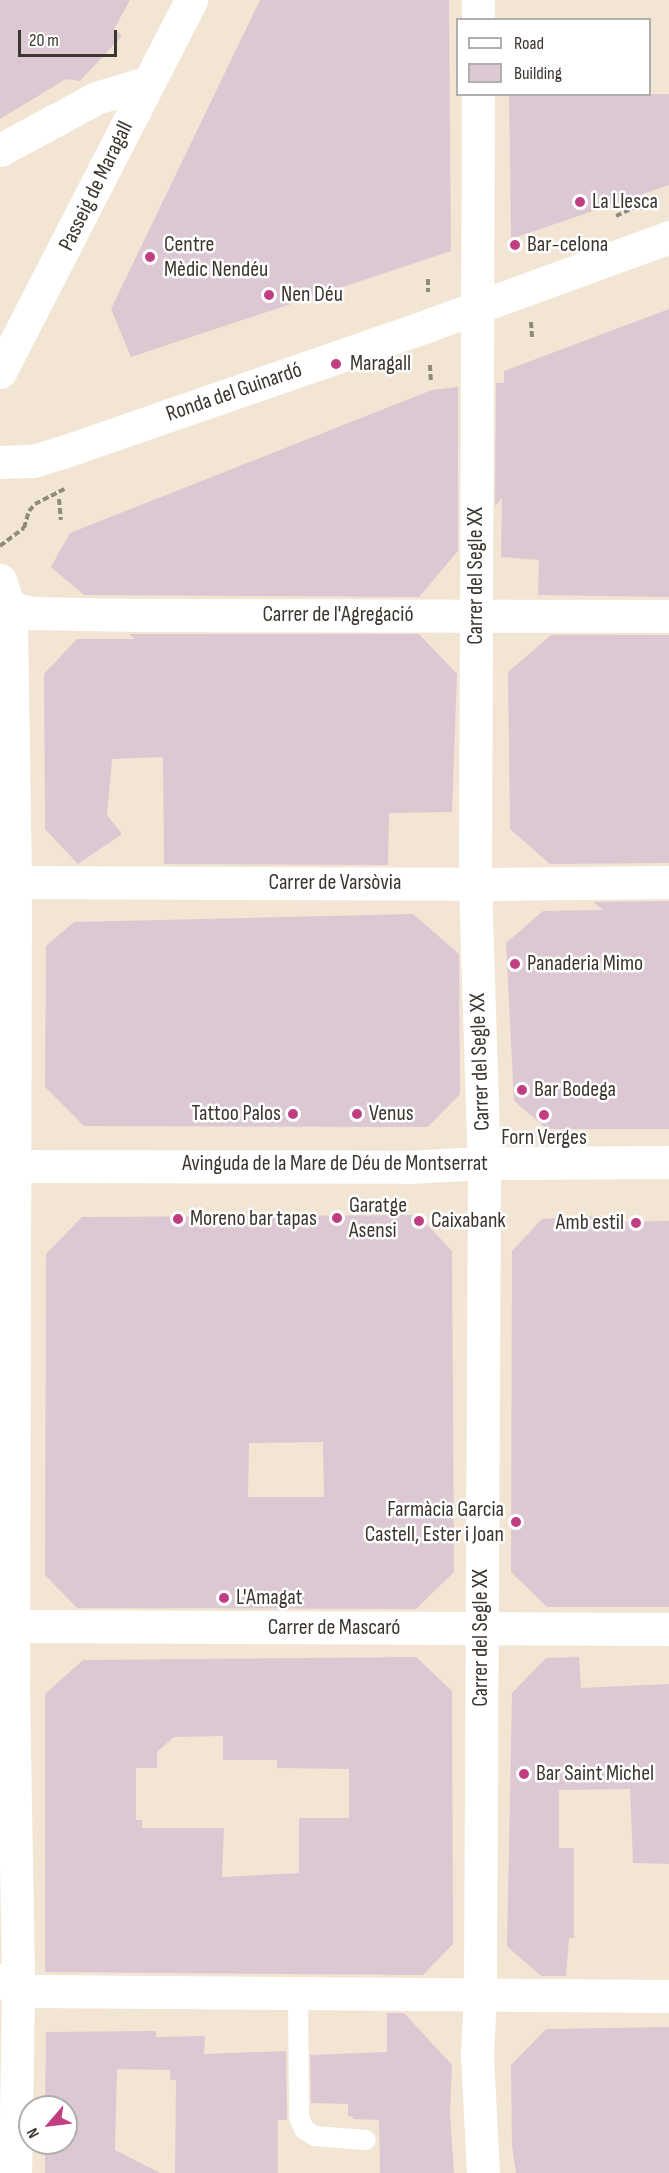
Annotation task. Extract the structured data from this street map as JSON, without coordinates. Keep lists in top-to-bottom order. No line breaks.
{"streets":{"street":["Passeig de Maragall","Ronda del Guinardó","Carrer del Segle XX","Carrer de l'Agregació","Carrer de Varsòvia","Avinguda de la Mare de Déu de Montserrat","Carrer de Mascaró"]},"crossings":[["Ronda del Guinardó","Carrer del Segle XX"],["Carrer del Segle XX","Carrer de l'Agregació"],["Carrer del Segle XX","Carrer de Varsòvia"],["Carrer del Segle XX","Avinguda de la Mare de Déu de Montserrat"],["Carrer del Segle XX","Carrer de Mascaró"]],"places":["La Llesca","Bar-celona","Centre Mèdic Nendéu","Nen Déu","Maragall","Panaderia Mimo","Bar Bodega","Tattoo Palos","Venus","Forn Verges","Garatge Asensi","Moreno bar tapas","Caixabank","Amb estil","Farmàcia Garcia Castell, Ester i Joan","L'Amagat","Bar Saint Michel"],"legend":["Road","Building"],"scale_bar":"20 m","north":"bottom left"}
